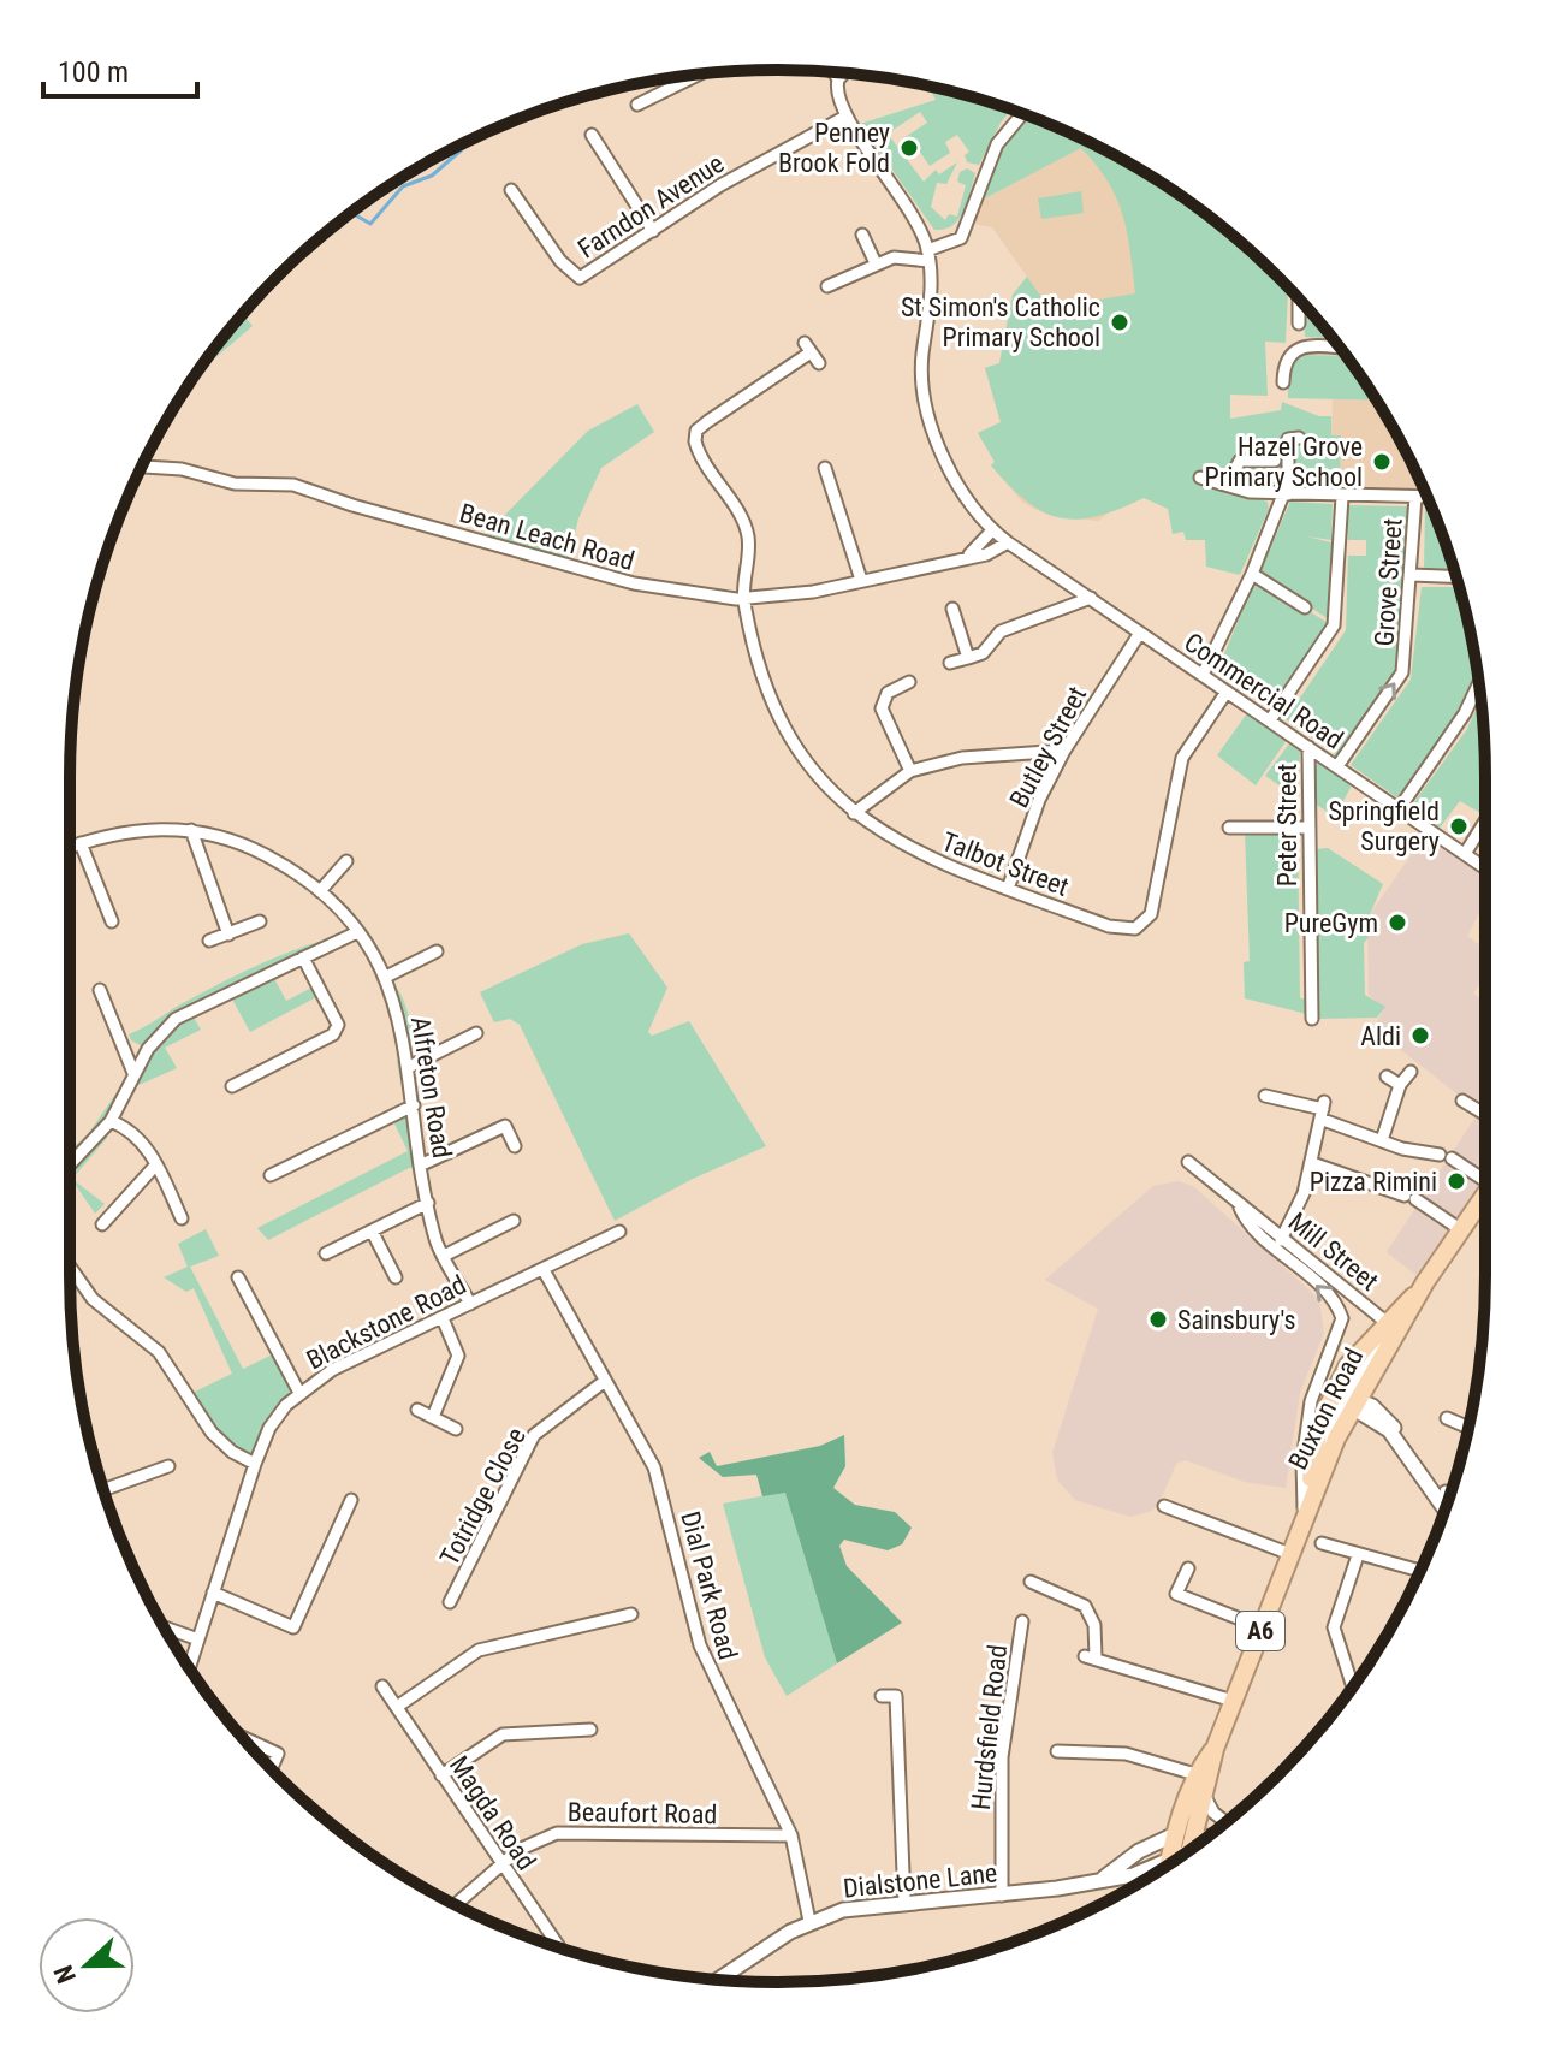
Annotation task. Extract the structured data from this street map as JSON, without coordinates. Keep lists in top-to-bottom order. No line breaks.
{"streets":{"highway":["Buxton Road","A6"],"street":["Farndon Avenue","Bean Leach Road","Grove Street","Commercial Road","Butley Street","Peter Street","Talbot Street","Alfreton Road","Mill Street","Blackstone Road","Totridge Close","Dial Park Road","Hurdsfield Road","Magda Road","Beaufort Road","Dialstone Lane"]},"crossings":[["Bean Leach Road","Commercial Road"],["Bean Leach Road","Talbot Street"],["Grove Street","Commercial Road"],["Commercial Road","Butley Street"],["Commercial Road","Peter Street"],["Commercial Road","Talbot Street"],["Butley Street","Talbot Street"],["Alfreton Road","Blackstone Road"],["Mill Street","Buxton Road"],["Mill Street","A6"],["Blackstone Road","Dial Park Road"],["Buxton Road","A6"],["Buxton Road","Dialstone Lane"],["Totridge Close","Dial Park Road"],["Dial Park Road","Beaufort Road"],["Dial Park Road","Dialstone Lane"],["Hurdsfield Road","Dialstone Lane"],["Magda Road","Beaufort Road"]],"places":["Penney Brook Fold","St Simon's Catholic Primary School","Hazel Grove Primary School","Springfield Surgery","PureGym","Aldi","Pizza Rimini","Sainsbury's"],"scale_bar":"100 m","north":"left"}
